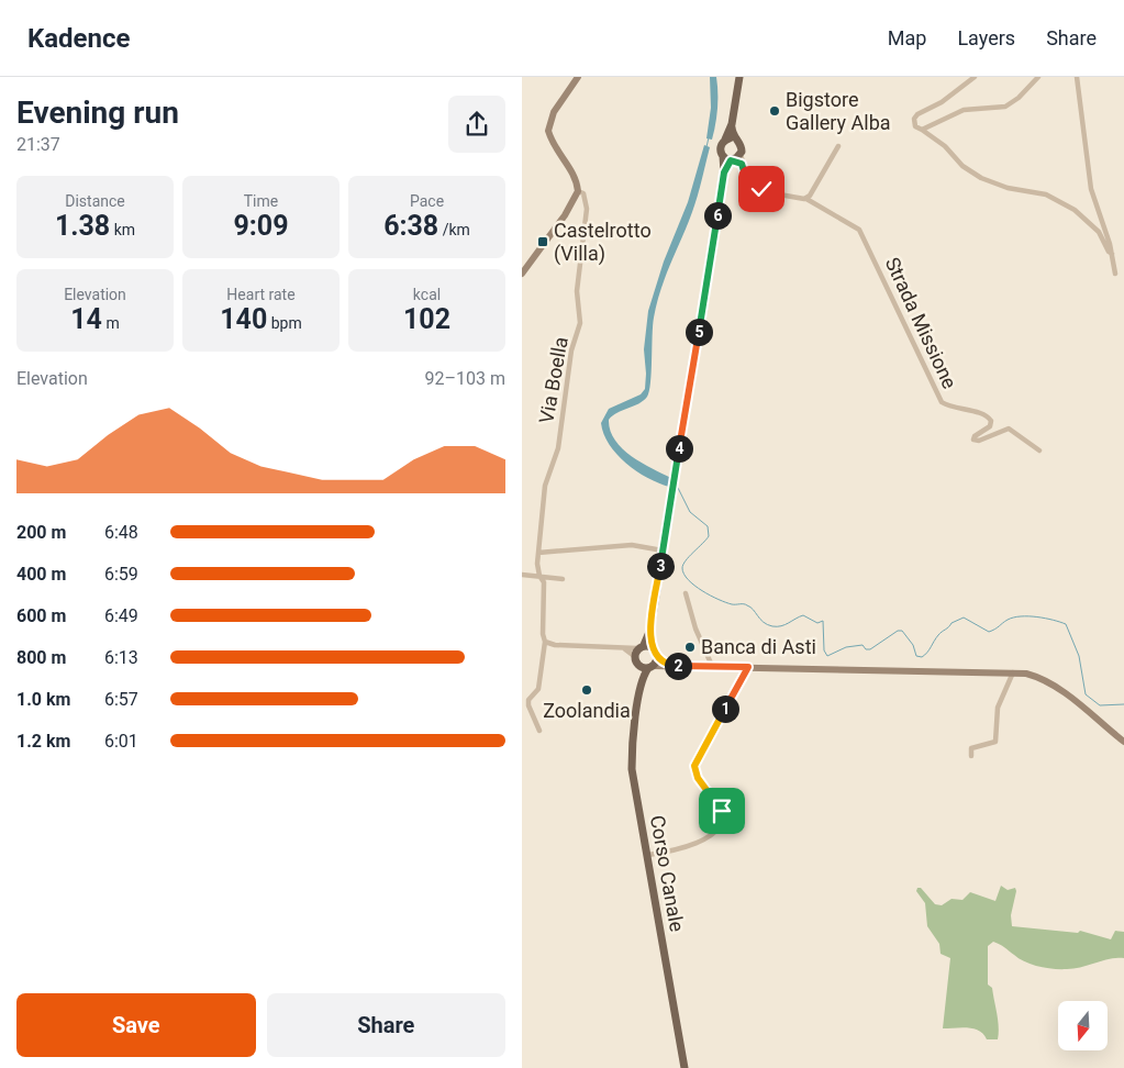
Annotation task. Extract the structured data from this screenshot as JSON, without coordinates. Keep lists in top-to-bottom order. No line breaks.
{"streets":{"main road":["Corso Canale"],"street":["Strada Missione","Via Boella"]},"places":{"other":["Bigstore Gallery Alba","Banca di Asti","Zoolandia"],"transit":["Castelrotto (Villa)"]},"north":"bottom","page":{"header":"Kadence","nav":["Map","Layers","Share"],"heading":["Evening run","21:37"],"stats":[["Distance","1.38 km"],["Time","9:09"],["Pace","6:38 /km"],["Elevation","14 m"],["Heart rate","140 bpm"],["kcal","102"]],"pins":["6","5","4","3","2","1"],"chart":["Elevation","92–103 m"],"list":[{"name":"200 m","note":"6:48"},{"name":"400 m","note":"6:59"},{"name":"600 m","note":"6:49"},{"name":"800 m","note":"6:13"},{"name":"1.0 km","note":"6:57"},{"name":"1.2 km","note":"6:01"}],"buttons":["Save","Share"]}}
